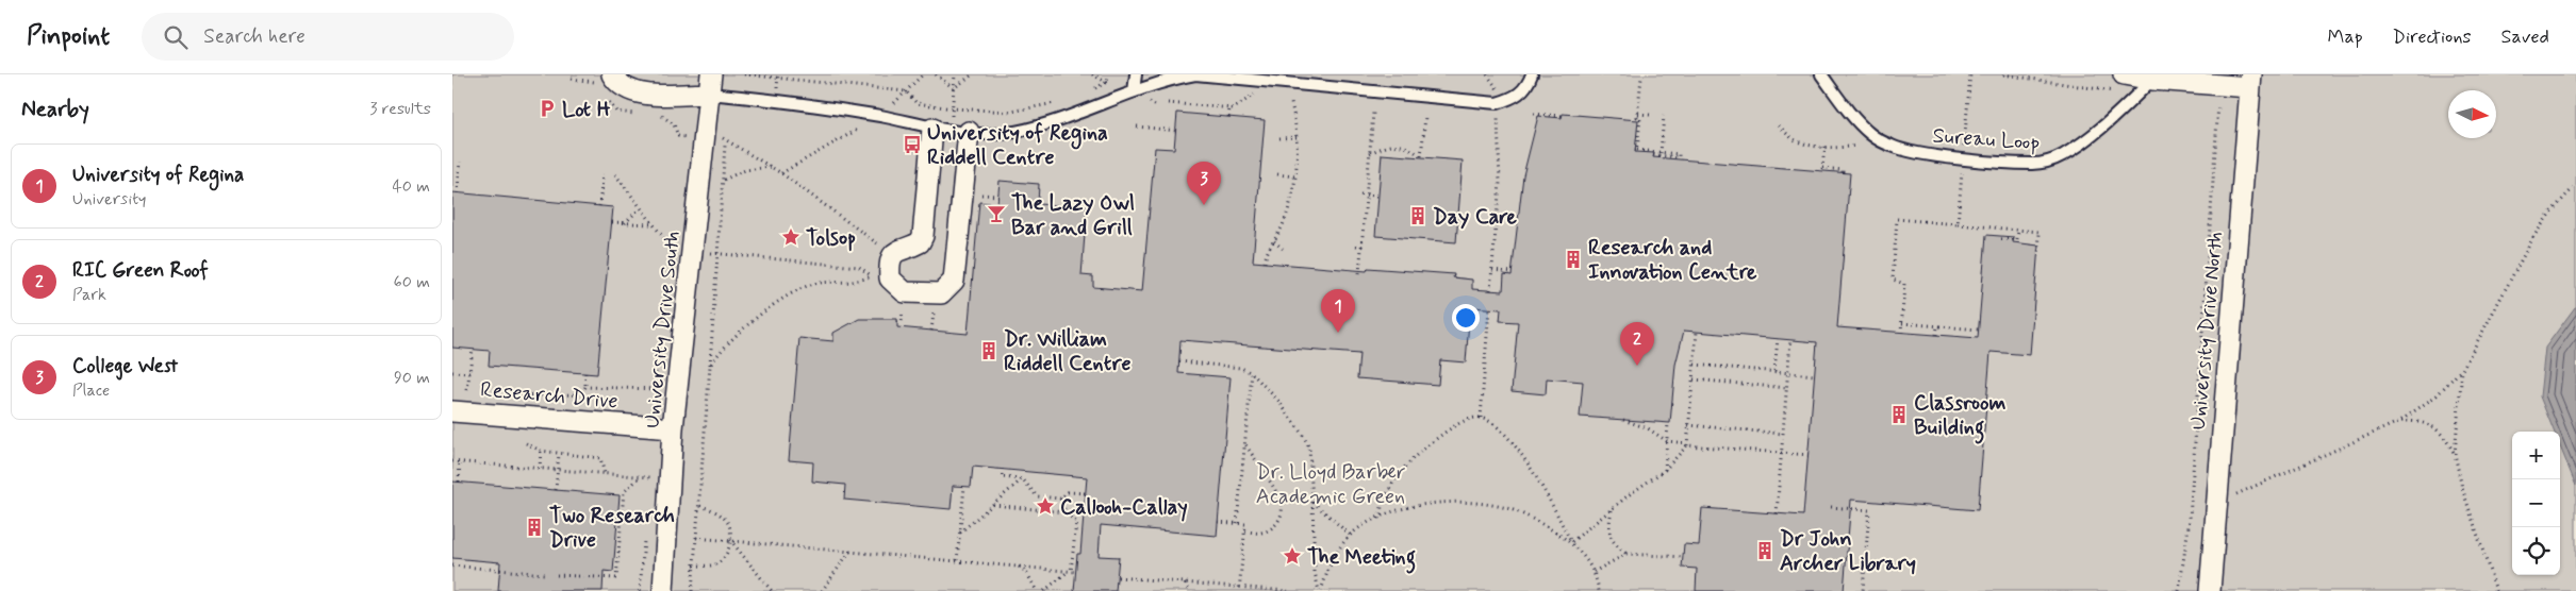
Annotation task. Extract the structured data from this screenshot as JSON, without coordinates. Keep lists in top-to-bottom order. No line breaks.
{"streets":{"street":["University Drive South","University Drive North","Research Drive"],"lane":["Sureau Loop"]},"crossings":[["University Drive South","Research Drive"]],"parks":["Dr. Lloyd Barber Academic Green"],"places":{"parking":["Lot H"],"bus stop":["University of Regina Riddell Centre"],"bar":["The Lazy Owl Bar and Grill"],"building":["Day Care","Research and Innovation Centre","Dr. William Riddell Centre","Classroom Building","Two Research Drive","Dr John Archer Library"],"place":["Tolsop","Callooh-Callay","The Meeting"]},"north":"right","page":{"header":"Pinpoint","search":"Search here","nav":["Map","Directions","Saved"],"heading":["Nearby","3 results"],"list":[{"mark":"1","name":"University of Regina","note":"University","value":"40 m"},{"mark":"2","name":"RIC Green Roof","note":"Park","value":"60 m"},{"mark":"3","name":"College West","note":"Place","value":"90 m"}],"pins":["3","1","2"],"map_buttons":["+","−"]}}
